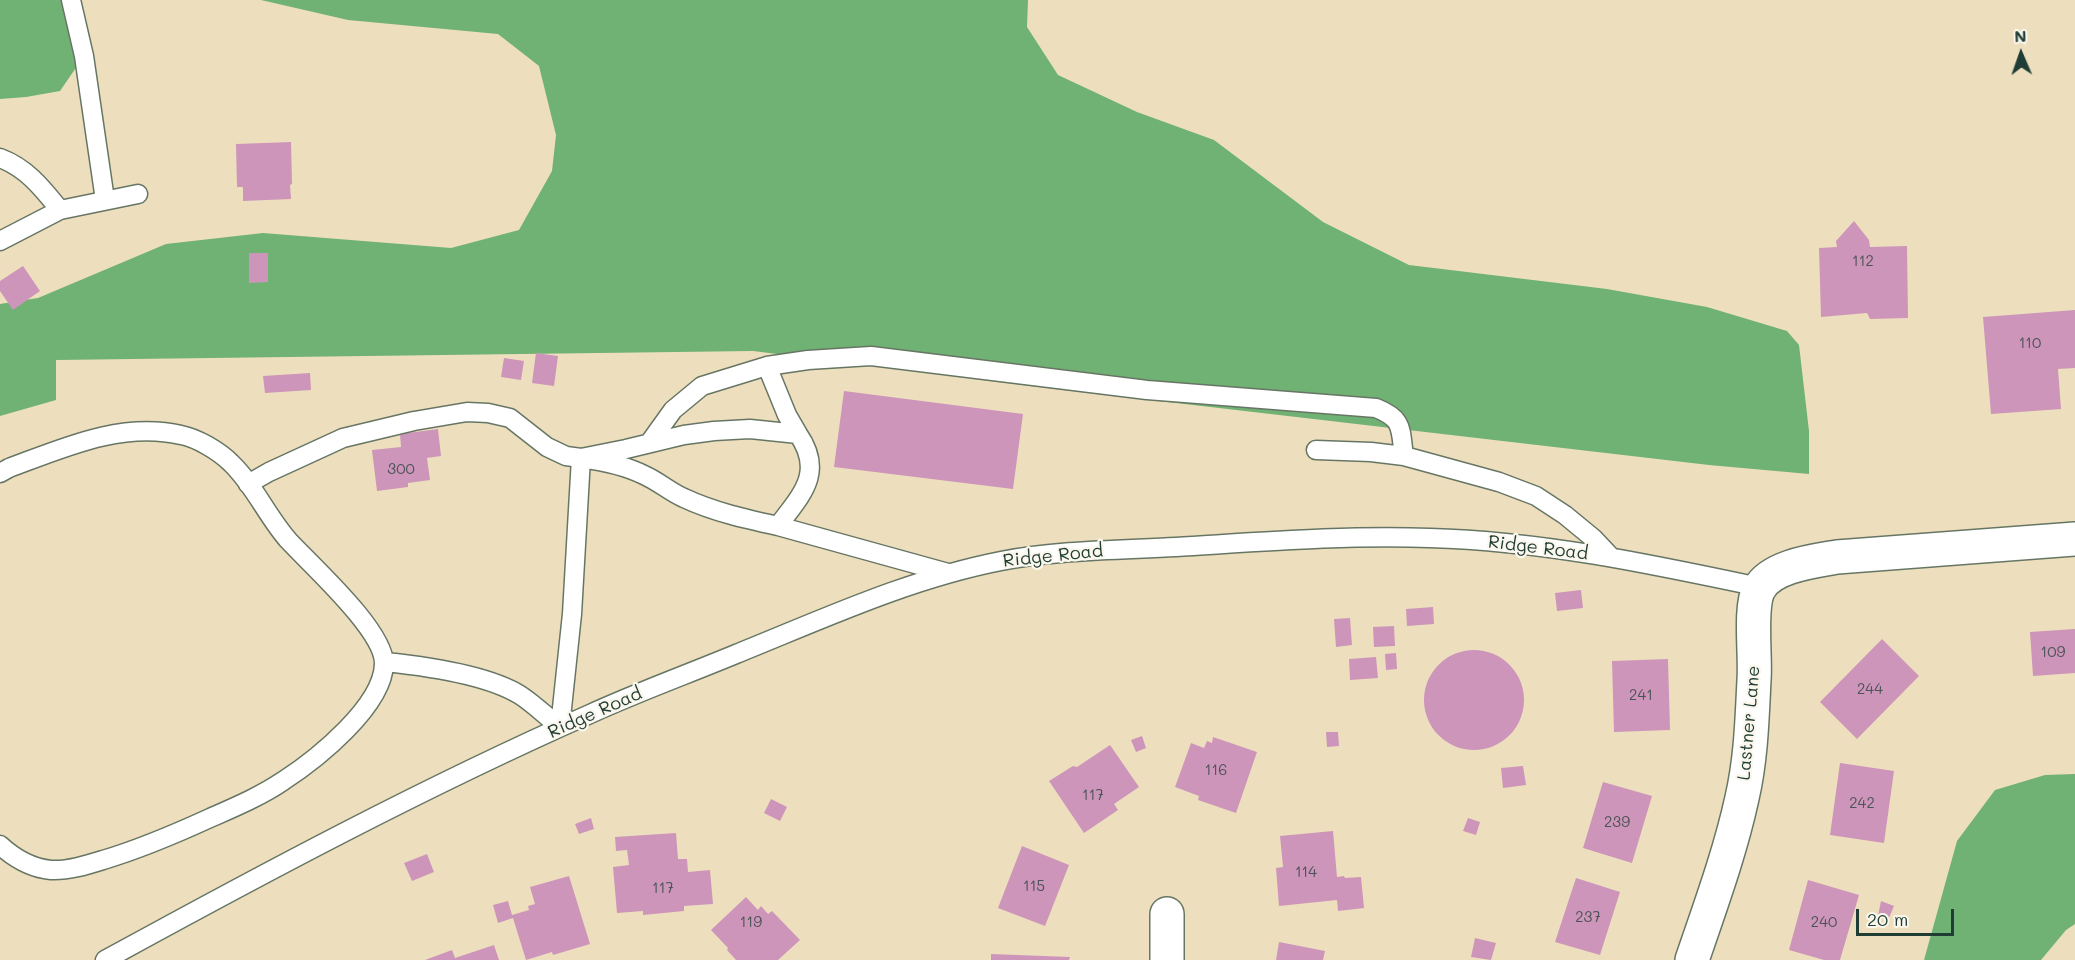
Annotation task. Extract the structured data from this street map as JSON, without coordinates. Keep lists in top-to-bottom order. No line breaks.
{"streets":{"street":["Lastner Lane"],"lane":["Ridge Road"]},"crossings":[["Ridge Road","Lastner Lane"]],"house_numbers":["112","110","300","109","244","241","116","117","242","239","114","115","117","237","119","240"],"scale_bar":"20 m","north":"top"}
